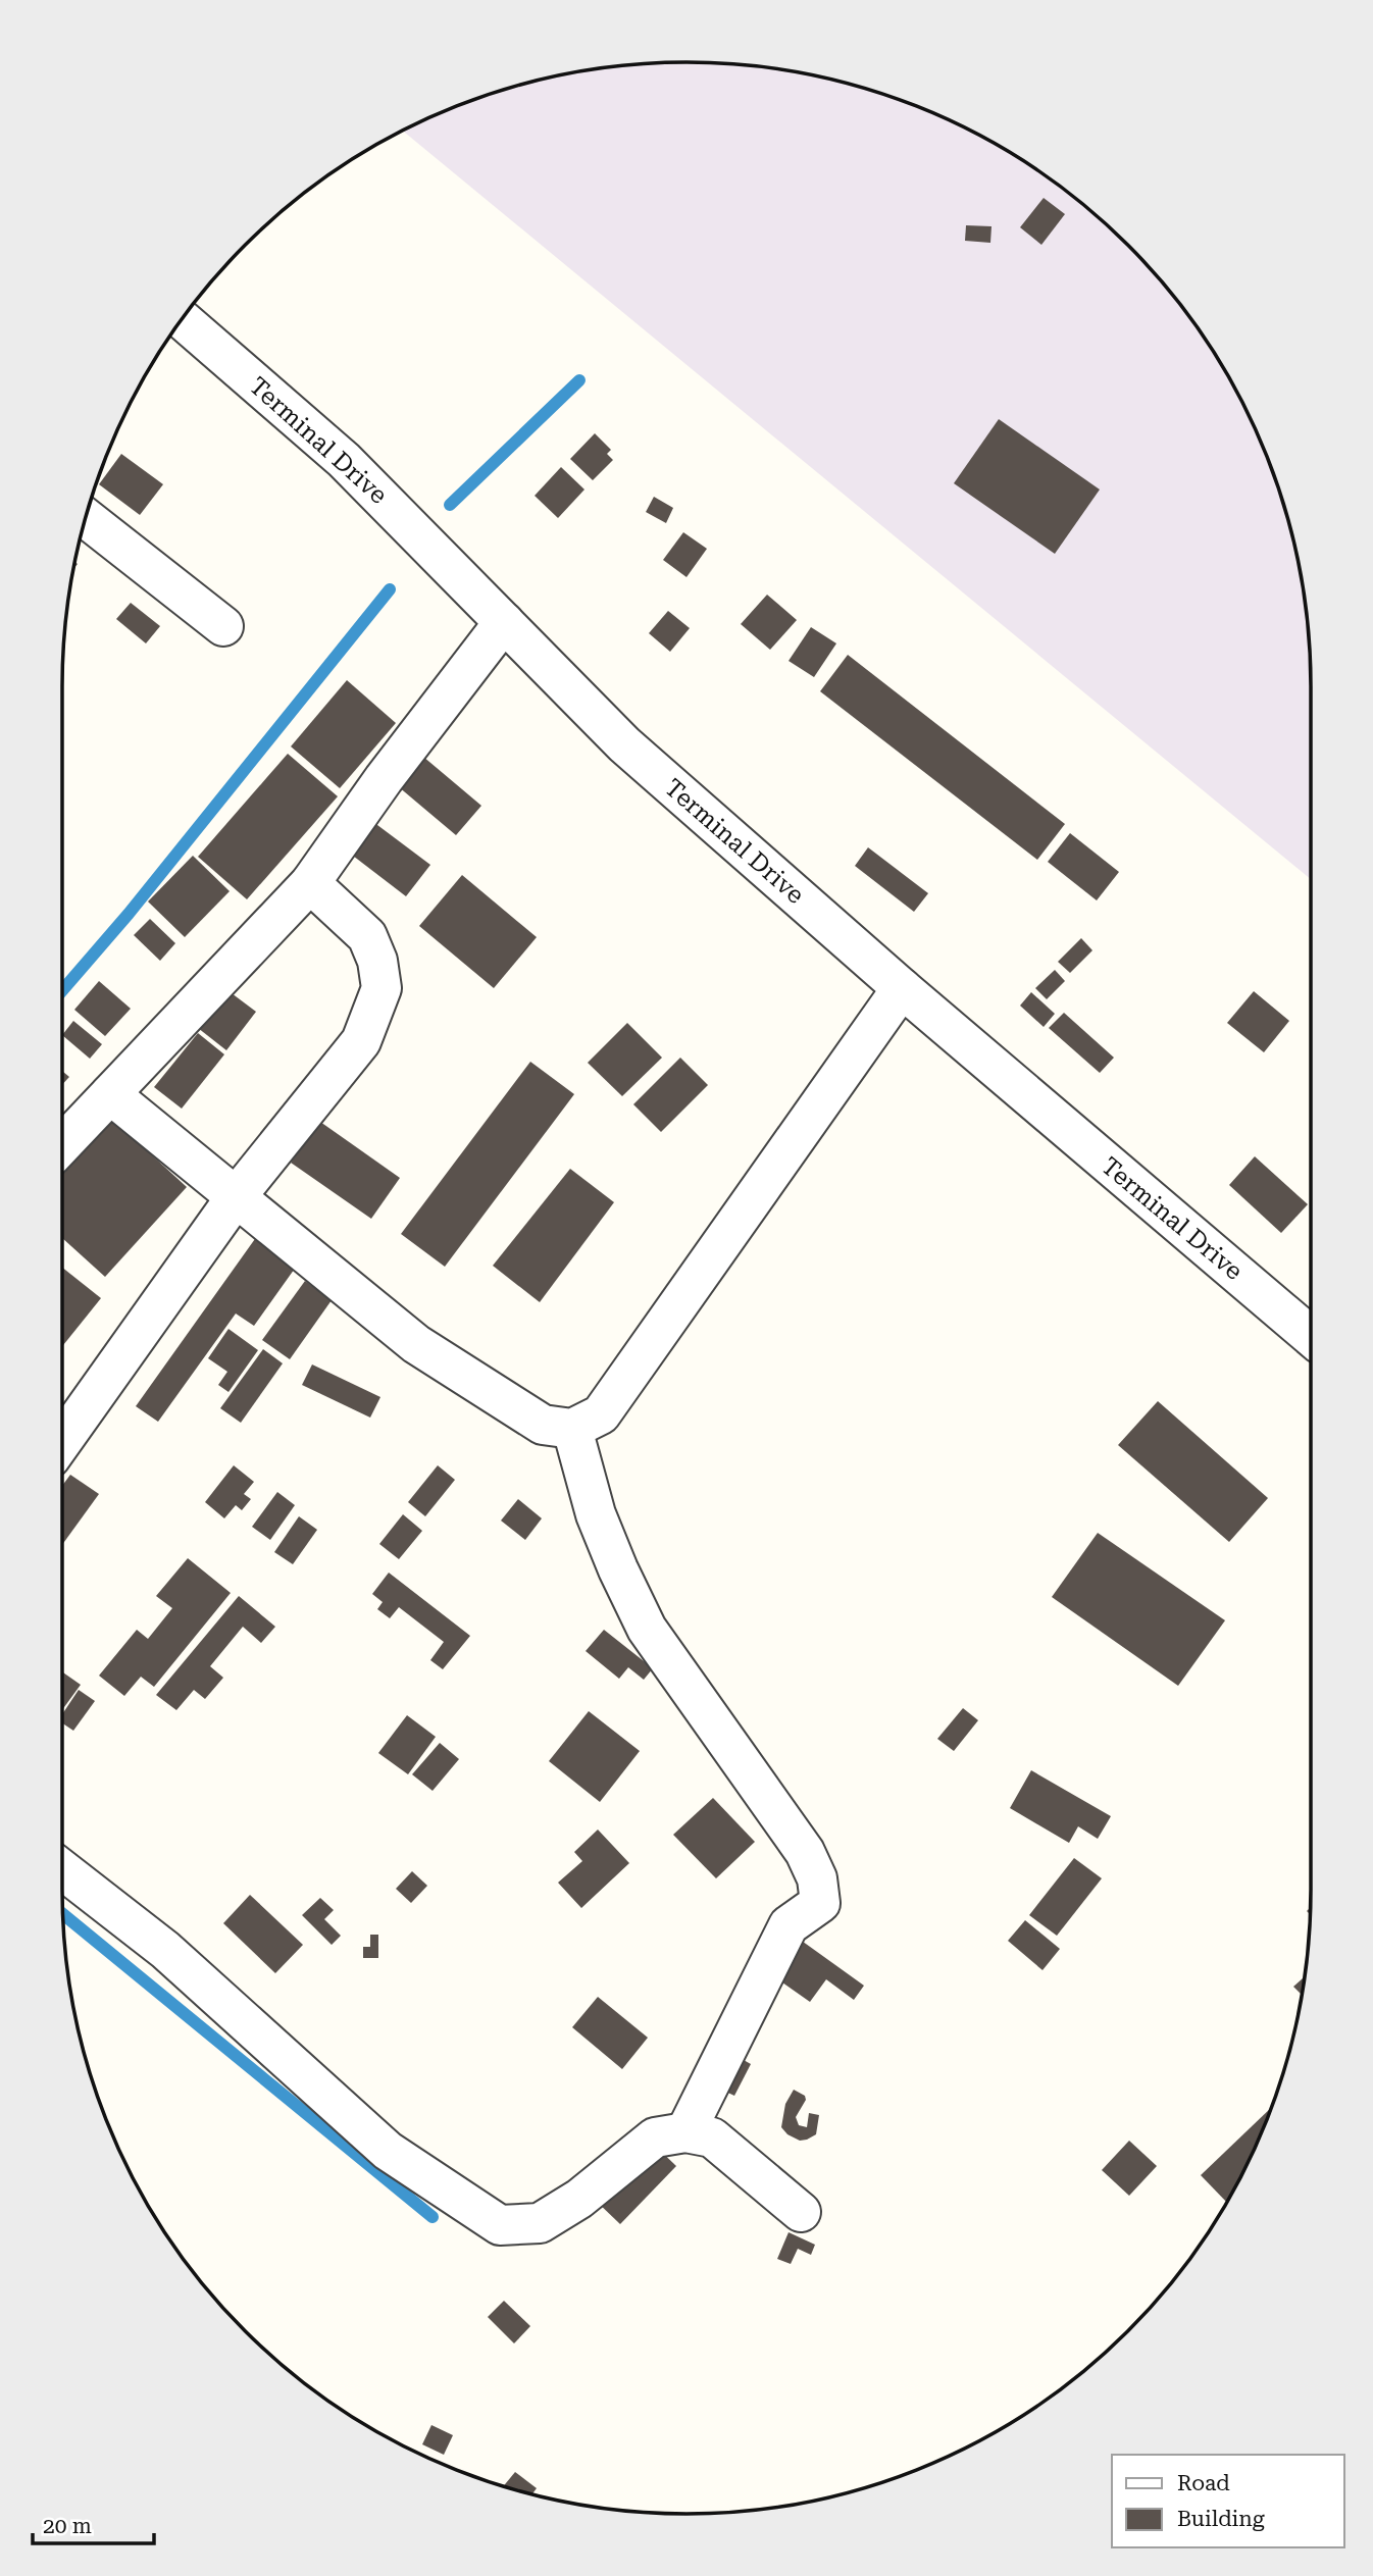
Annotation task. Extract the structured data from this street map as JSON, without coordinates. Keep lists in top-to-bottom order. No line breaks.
{"streets":{"street":["Terminal Drive"]},"legend":["Road","Building"],"scale_bar":"20 m"}
